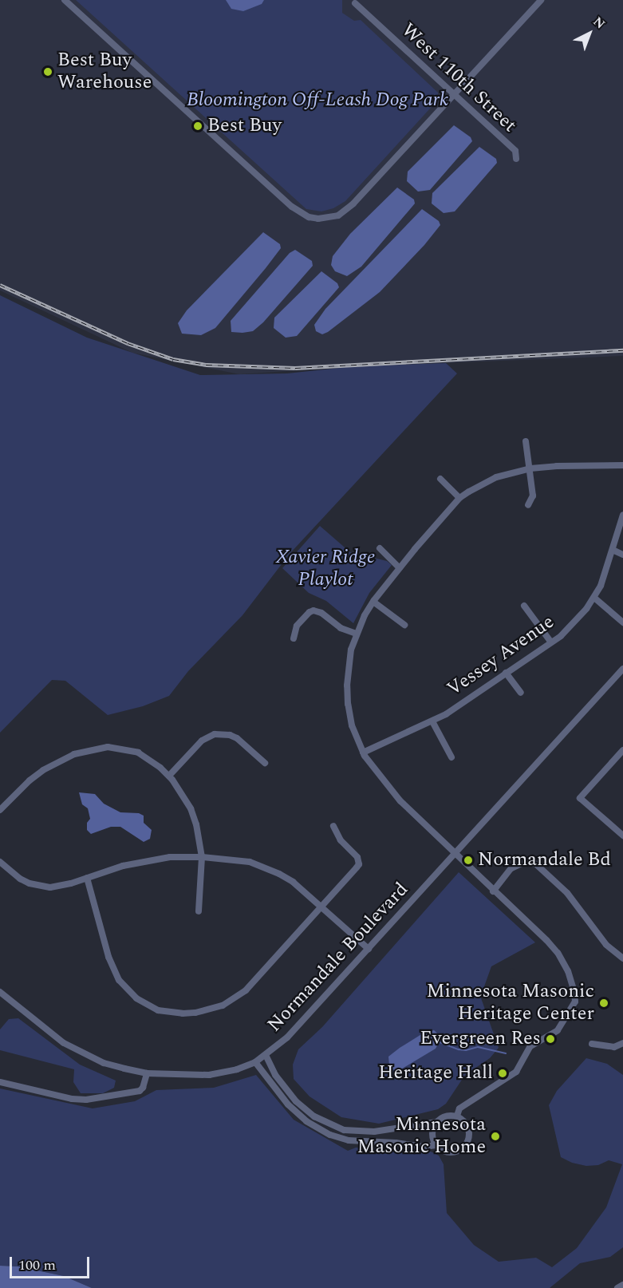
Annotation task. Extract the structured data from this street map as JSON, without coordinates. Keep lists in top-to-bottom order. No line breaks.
{"streets":{"street":["West 110th Street","Vessey Avenue","Normandale Boulevard"]},"parks":["Bloomington Off-Leash Dog Park","Xavier Ridge Playlot"],"places":["Best Buy Warehouse","Best Buy","Normandale Bd","Minnesota Masonic Heritage Center","Evergreen Res","Heritage Hall","Minnesota Masonic Home"],"scale_bar":"100 m","north":"top right"}
